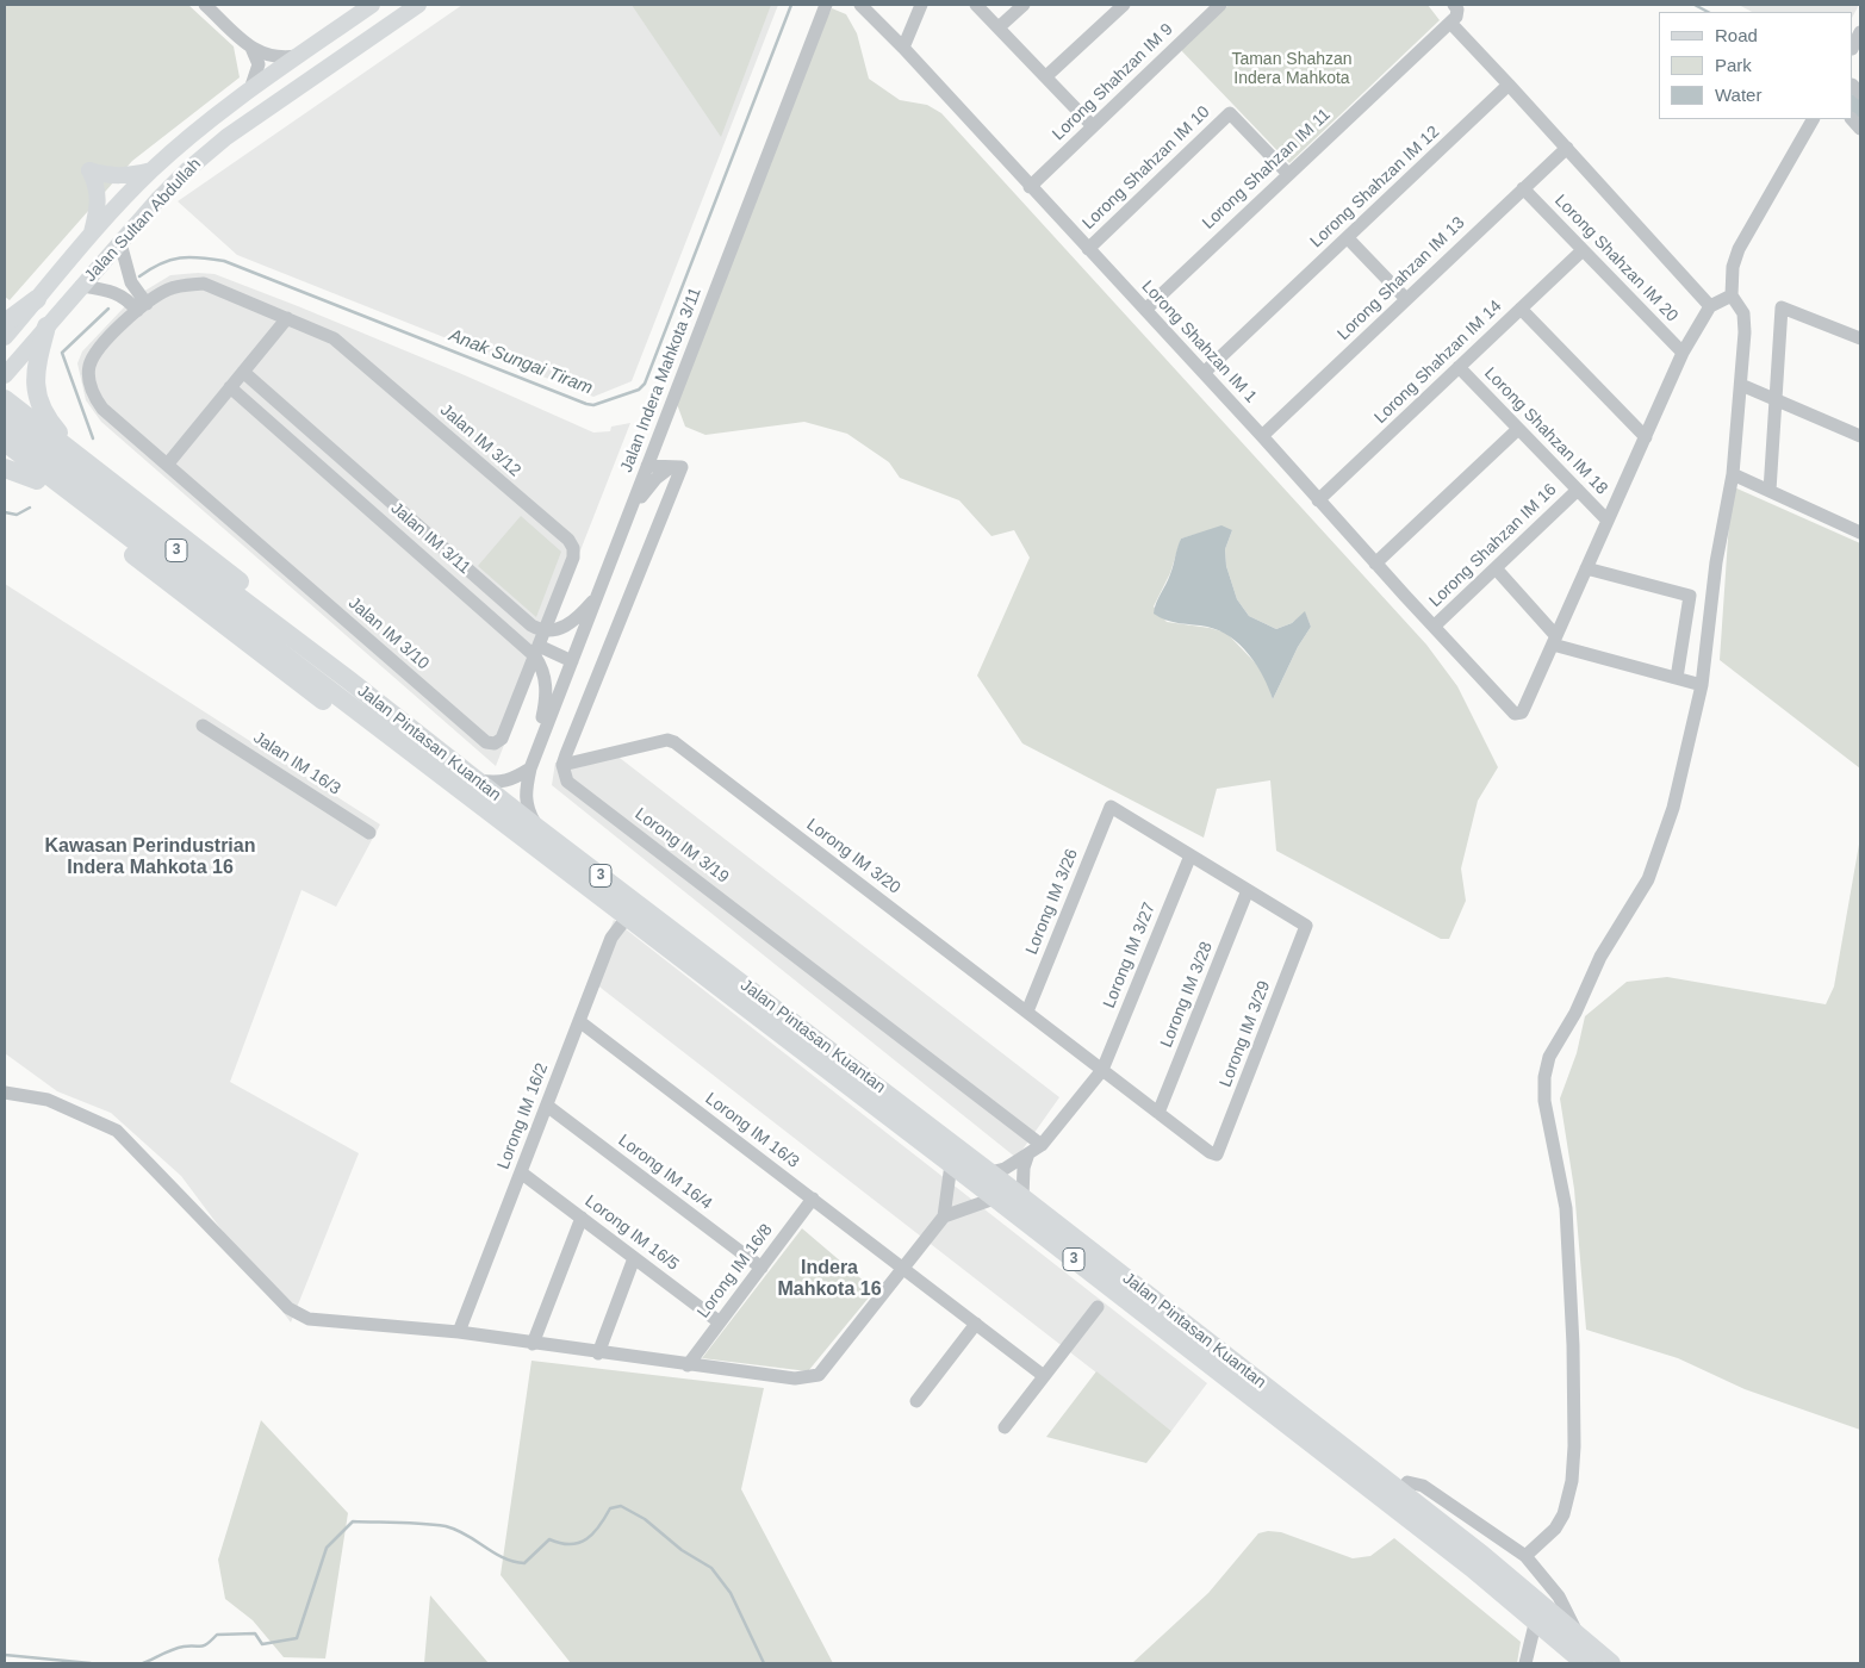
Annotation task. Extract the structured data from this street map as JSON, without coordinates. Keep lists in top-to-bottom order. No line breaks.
{"streets":{"highway":["3","Jalan Pintasan Kuantan"],"main road":["Jalan Sultan Abdullah"],"street":["Lorong Shahzan IM 9","Lorong Shahzan IM 10","Lorong Shahzan IM 11","Lorong Shahzan IM 12","Lorong Shahzan IM 20","Lorong Shahzan IM 13","Lorong Shahzan IM 1","Lorong Shahzan IM 14","Jalan Indera Mahkota 3/11","Lorong Shahzan IM 18","Jalan IM 3/12","Jalan IM 3/11","Lorong Shahzan IM 16","Jalan IM 3/10","Jalan IM 16/3","Lorong IM 3/19","Lorong IM 3/20","Lorong IM 3/26","Lorong IM 3/27","Lorong IM 3/28","Lorong IM 3/29","Lorong IM 16/2","Lorong IM 16/3","Lorong IM 16/4","Lorong IM 16/5","Lorong IM 16/8"]},"crossings":[["Lorong Shahzan IM 9","Lorong Shahzan IM 1"],["Lorong Shahzan IM 10","Lorong Shahzan IM 11"],["Lorong Shahzan IM 10","Lorong Shahzan IM 1"],["Lorong Shahzan IM 11","Lorong Shahzan IM 1"],["Lorong Shahzan IM 12","Lorong Shahzan IM 1"],["Lorong Shahzan IM 20","Lorong Shahzan IM 13"],["Lorong Shahzan IM 20","Lorong Shahzan IM 14"],["Lorong Shahzan IM 13","Lorong Shahzan IM 1"],["Lorong Shahzan IM 1","Lorong Shahzan IM 14"],["Lorong Shahzan IM 1","Lorong Shahzan IM 16"],["Lorong Shahzan IM 14","Lorong Shahzan IM 18"],["Jalan Indera Mahkota 3/11","Jalan IM 3/11"],["Jalan Indera Mahkota 3/11","Jalan Pintasan Kuantan"],["Lorong Shahzan IM 18","Lorong Shahzan IM 16"],["Jalan IM 3/12","Jalan IM 3/11"],["Jalan IM 3/12","Jalan IM 3/10"],["Jalan IM 3/11","Jalan IM 3/10"],["Jalan Pintasan Kuantan","Lorong IM 3/27"],["Jalan Pintasan Kuantan","Lorong IM 16/2"],["Lorong IM 3/19","Lorong IM 3/20"],["Lorong IM 3/19","Lorong IM 3/27"],["Lorong IM 3/20","Lorong IM 3/26"],["Lorong IM 3/20","Lorong IM 3/27"],["Lorong IM 3/20","Lorong IM 3/28"],["Lorong IM 3/20","Lorong IM 3/29"],["Lorong IM 3/26","Lorong IM 3/27"],["Lorong IM 3/28","Lorong IM 3/29"],["Lorong IM 16/2","Lorong IM 16/3"],["Lorong IM 16/2","Lorong IM 16/4"],["Lorong IM 16/2","Lorong IM 16/5"],["Lorong IM 16/3","Lorong IM 16/8"],["Lorong IM 16/4","Lorong IM 16/8"],["Lorong IM 16/5","Lorong IM 16/8"]],"districts":["Kawasan Perindustrian Indera Mahkota 16","Indera Mahkota 16"],"water":["Anak Sungai Tiram"],"parks":["Taman Shahzan Indera Mahkota"],"legend":["Road","Park","Water"]}
